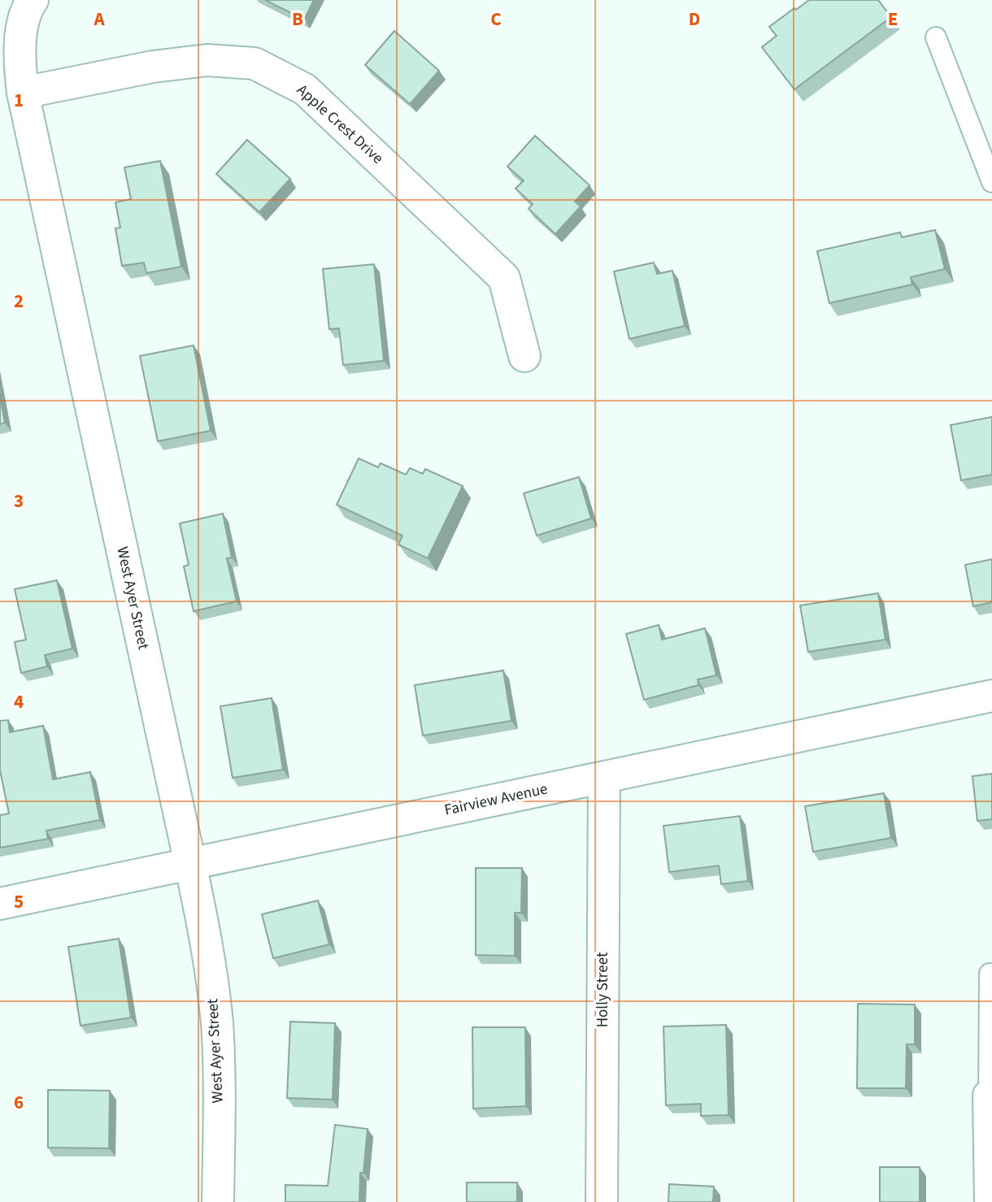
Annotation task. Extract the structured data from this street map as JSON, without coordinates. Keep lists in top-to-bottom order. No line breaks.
{"streets":{"street":["Apple Crest Drive","West Ayer Street","Fairview Avenue","Holly Street"]},"crossings":[["Apple Crest Drive","West Ayer Street"],["West Ayer Street","Fairview Avenue"],["Fairview Avenue","Holly Street"]],"grid":{"columns":["A","B","C","D","E"],"rows":["1","2","3","4","5","6"]}}
